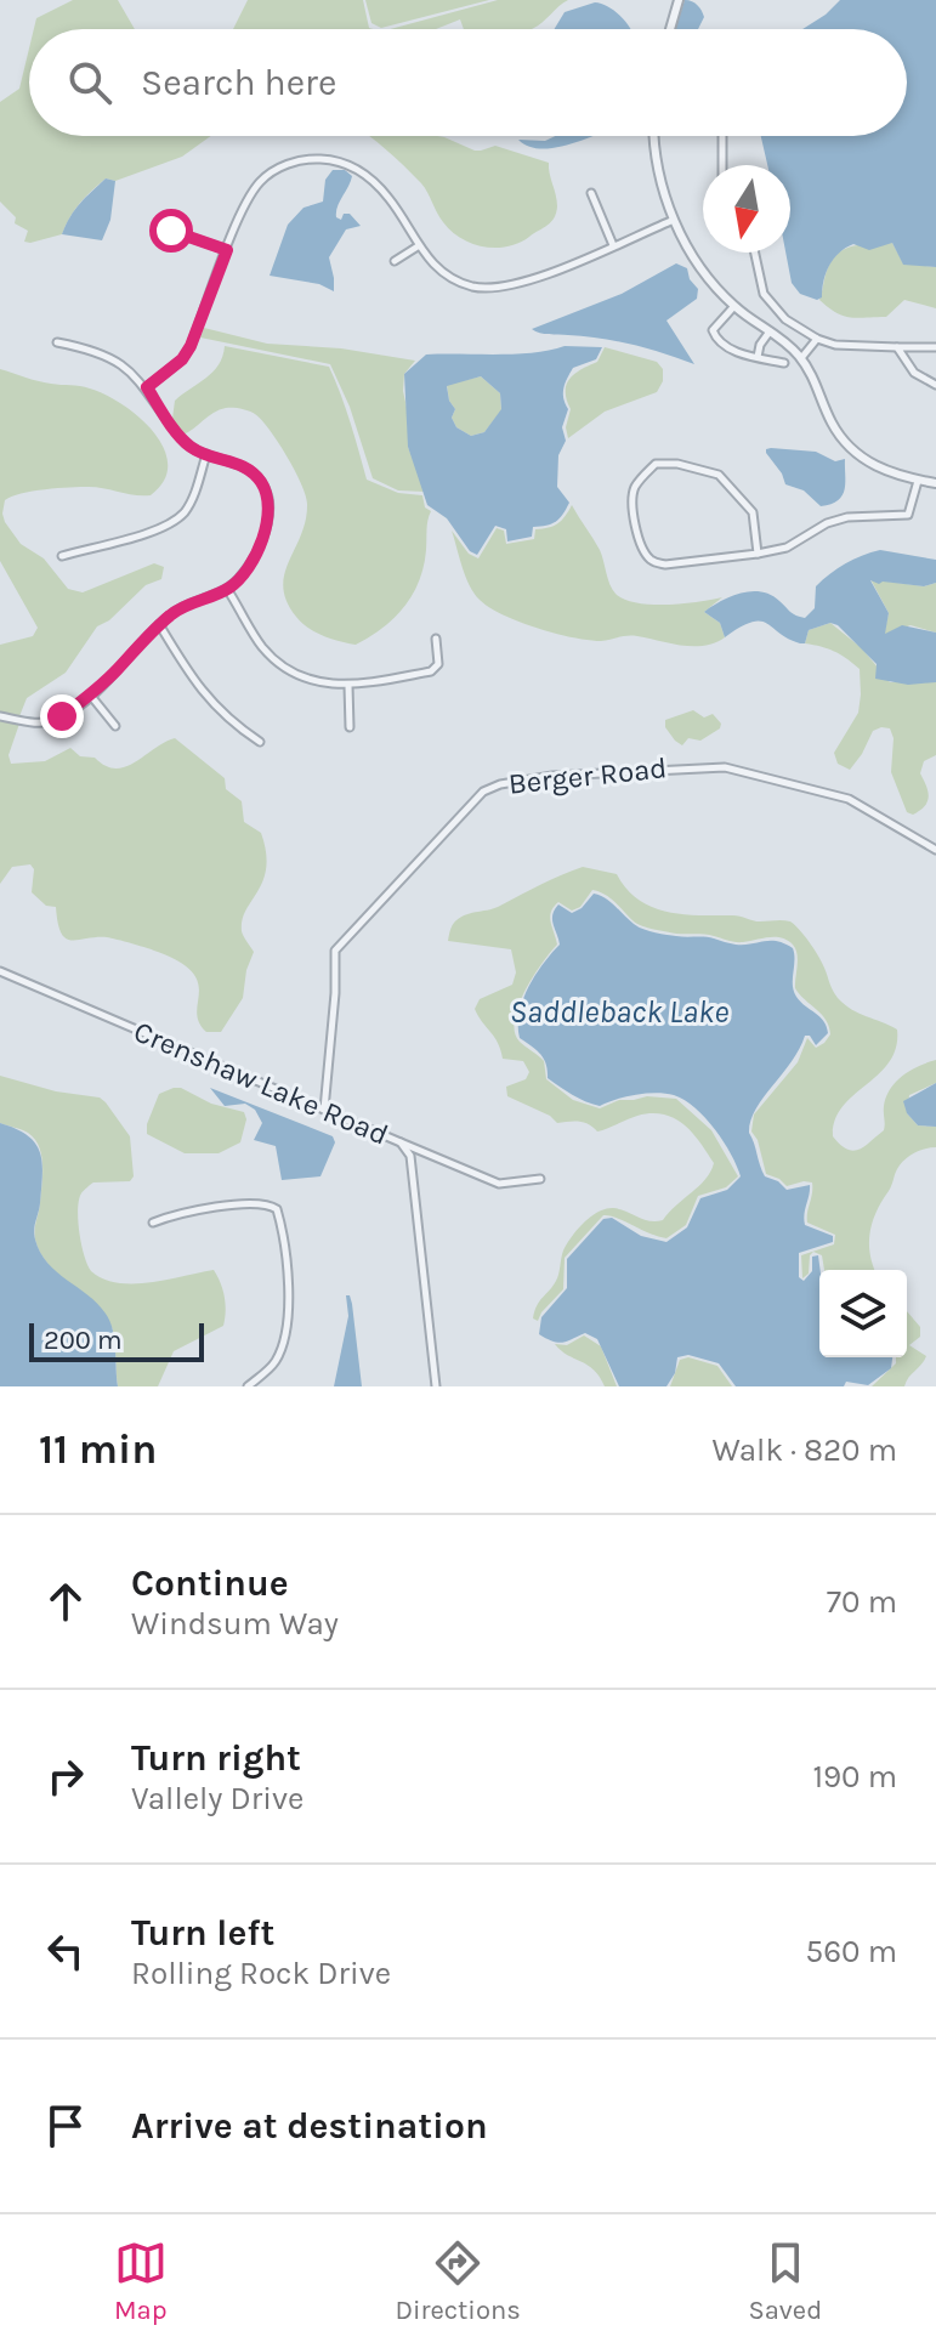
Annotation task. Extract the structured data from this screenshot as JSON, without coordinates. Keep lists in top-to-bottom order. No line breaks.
{"streets":{"street":["Berger Road","Crenshaw Lake Road"]},"crossings":[["Berger Road","Crenshaw Lake Road"]],"water":["Saddleback Lake"],"scale_bar":"200 m","north":"bottom","page":{"search":"Search here","scale":"200 m","heading":["11 min","Walk · 820 m"],"list":[["Continue","Windsum Way","70 m"],["Turn right","Vallely Drive","190 m"],["Turn left","Rolling Rock Drive","560 m"],"Arrive at destination"],"nav":["Map","Directions","Saved"]}}
